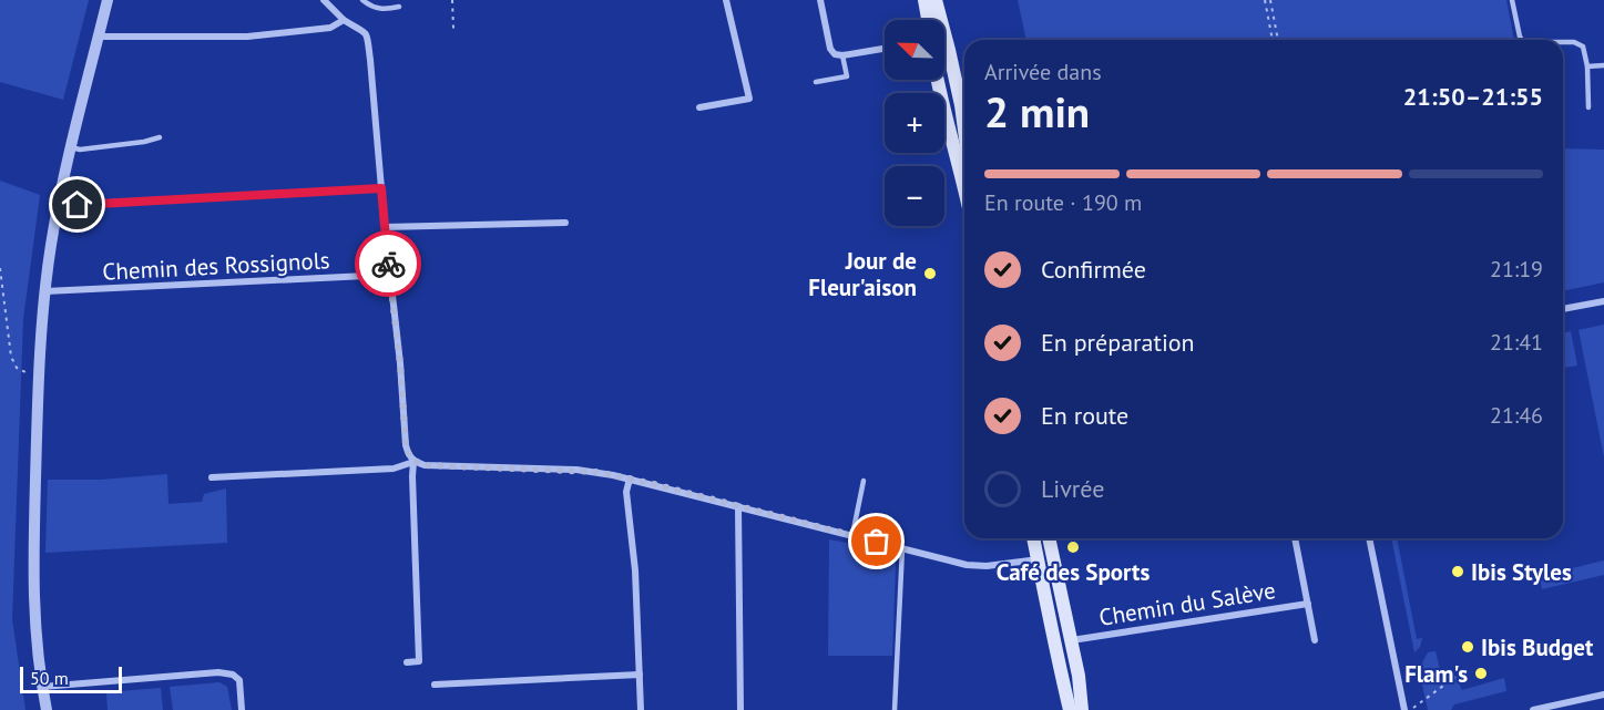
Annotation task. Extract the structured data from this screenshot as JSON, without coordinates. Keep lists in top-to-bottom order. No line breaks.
{"streets":{"street":["Chemin des Rossignols","Chemin du Salève"]},"places":["Jour de Fleur'aison","Café des Sports","Ibis Styles","Ibis Budget","Flam's"],"scale_bar":"50 m","north":"top left","page":{"map_buttons":["+","−"],"heading":["2 min","Arrivée dans","21:50–21:55"],"bar":"En route · 190 m","list":[["Confirmée","21:19"],["En préparation","21:41"],["En route","21:46"],"Livrée"],"scale":"50 m"}}
